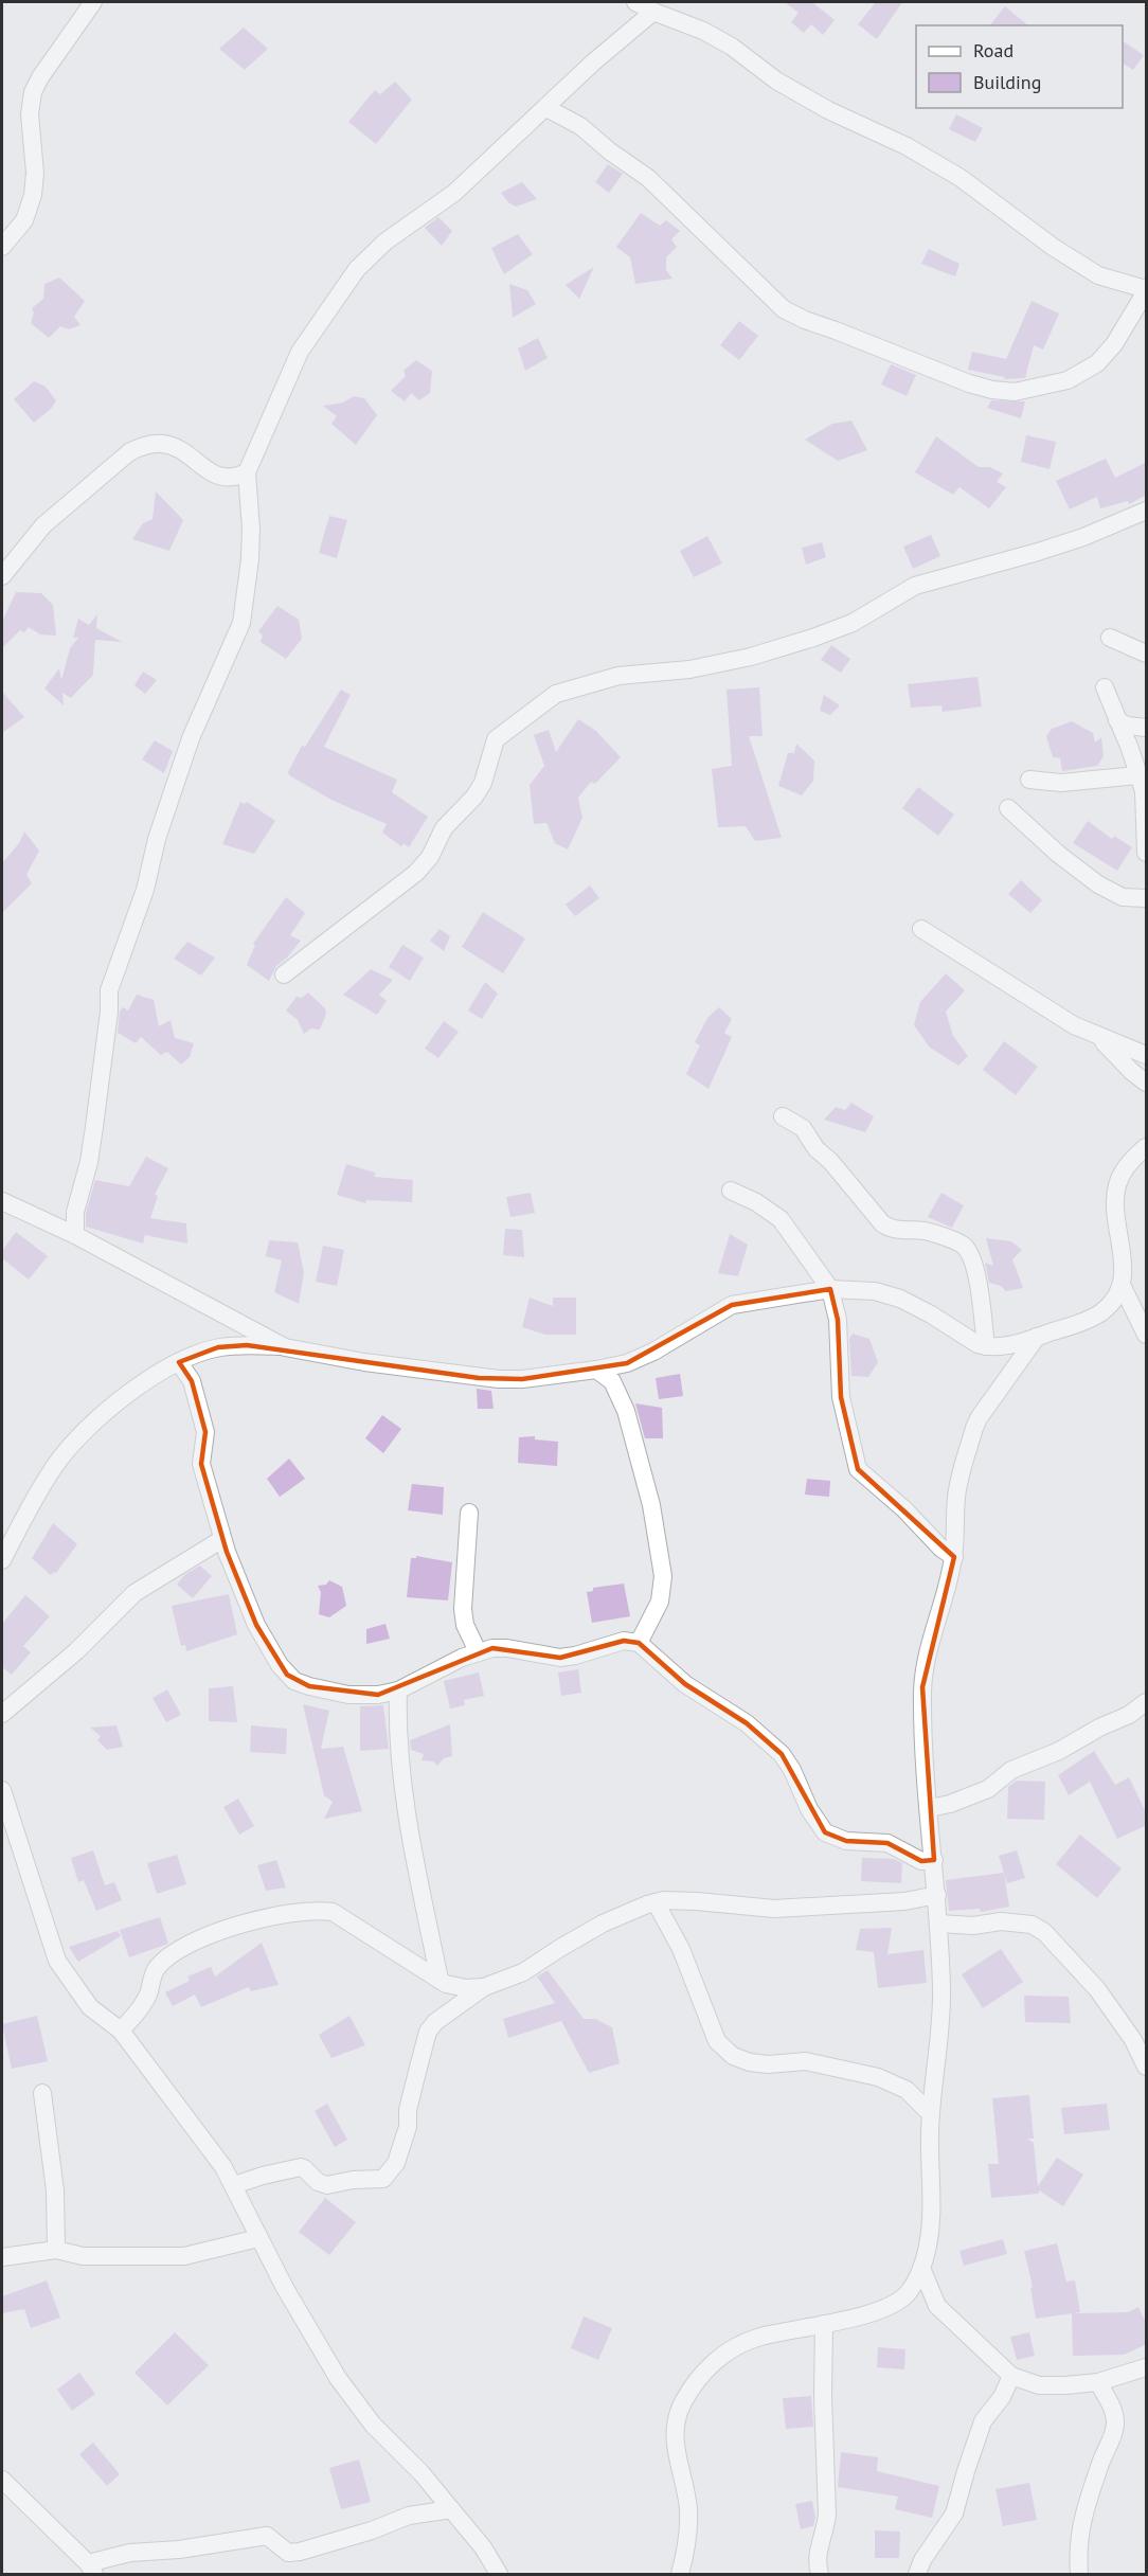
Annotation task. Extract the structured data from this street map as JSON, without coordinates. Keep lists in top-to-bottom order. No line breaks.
{"legend":["Road","Building"]}
